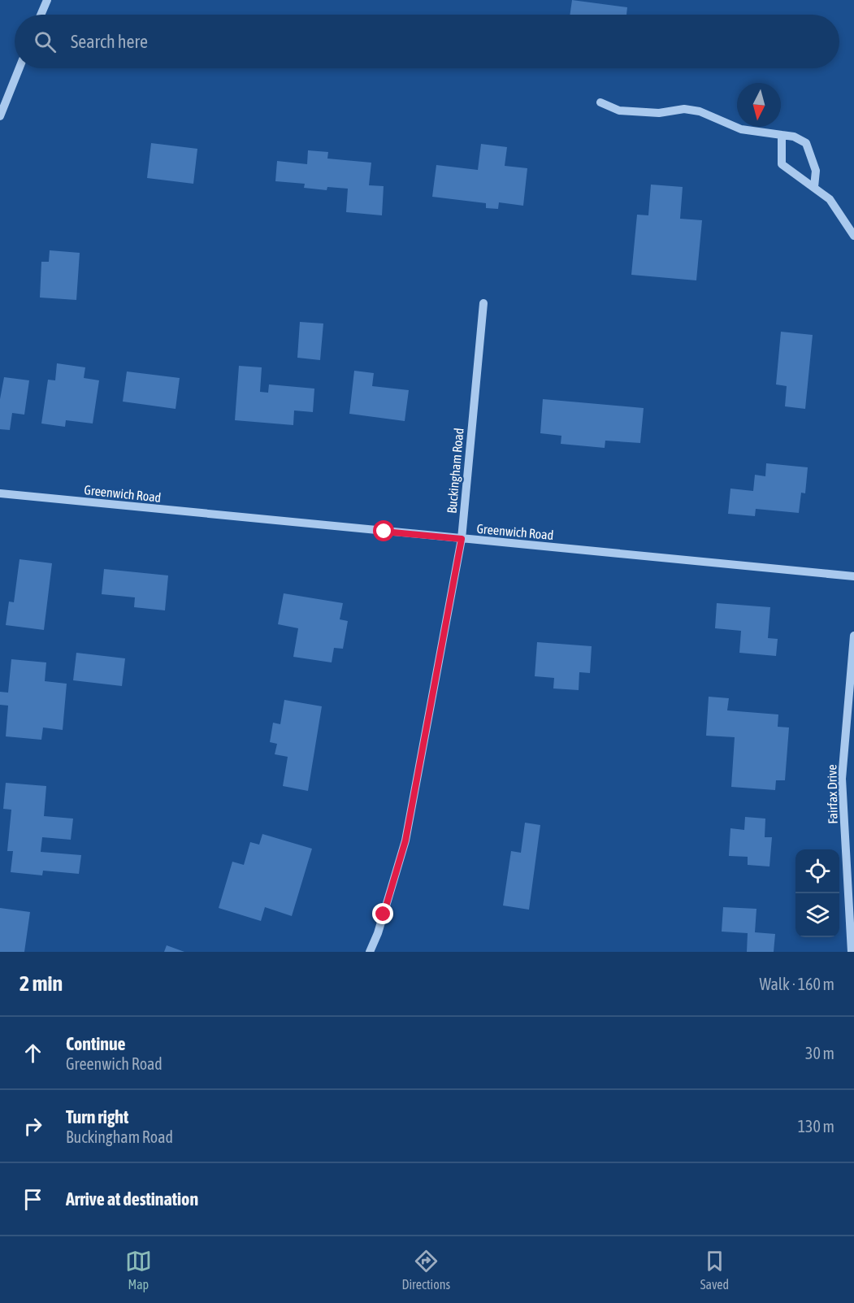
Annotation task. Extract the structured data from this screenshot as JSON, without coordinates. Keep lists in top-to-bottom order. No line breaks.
{"streets":{"street":["Buckingham Road","Greenwich Road","Fairfax Drive"]},"crossings":[["Buckingham Road","Greenwich Road"]],"north":"bottom","page":{"search":"Search here","heading":["2 min","Walk · 160 m"],"list":[["Continue","Greenwich Road","30 m"],["Turn right","Buckingham Road","130 m"],"Arrive at destination"],"nav":["Map","Directions","Saved"]}}
